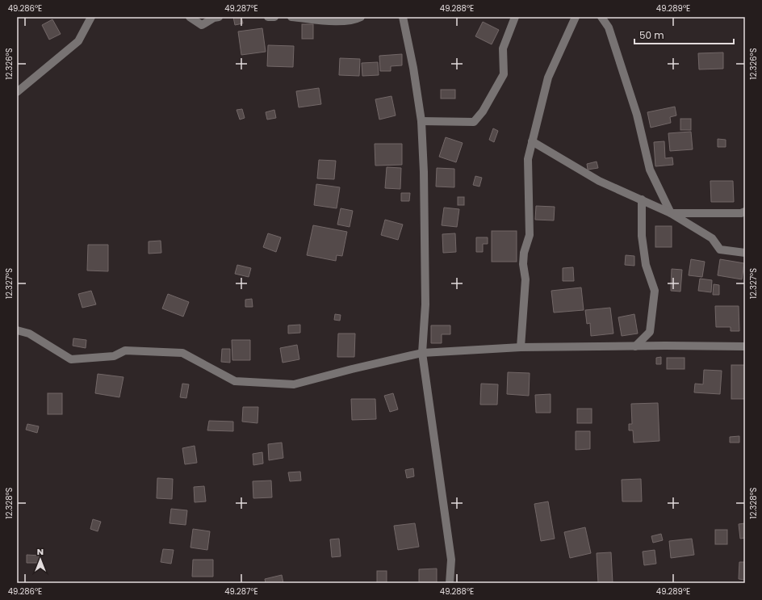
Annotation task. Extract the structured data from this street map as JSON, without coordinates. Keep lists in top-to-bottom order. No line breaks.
{"scale_bar":"50 m","north":"top","coordinates":["49.286°E","49.287°E","49.288°E","49.289°E","12.326°S","12.327°S","12.328°S"]}
